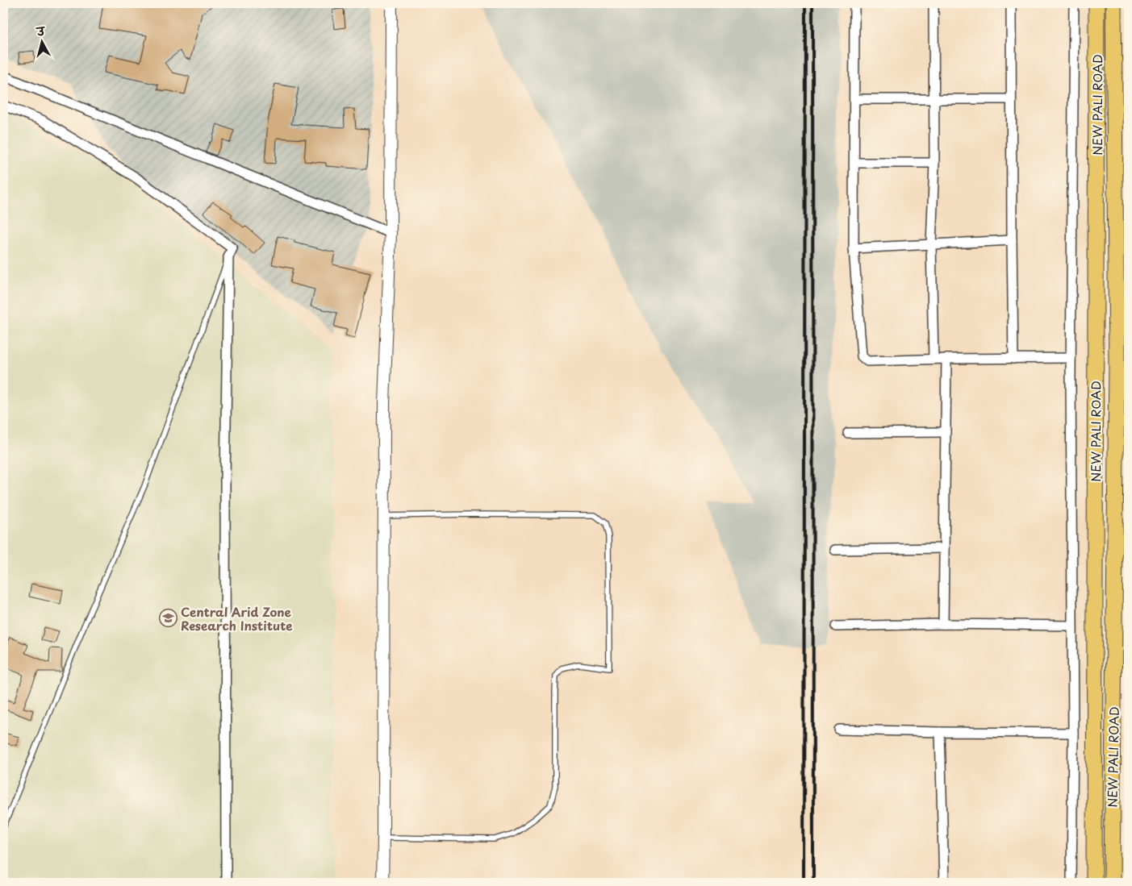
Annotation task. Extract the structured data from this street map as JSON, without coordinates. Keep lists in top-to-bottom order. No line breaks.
{"streets":{"highway":["NEW PALI ROAD"]},"places":{"school or university":["Central Arid Zone Research Institute"]},"north":"top"}
